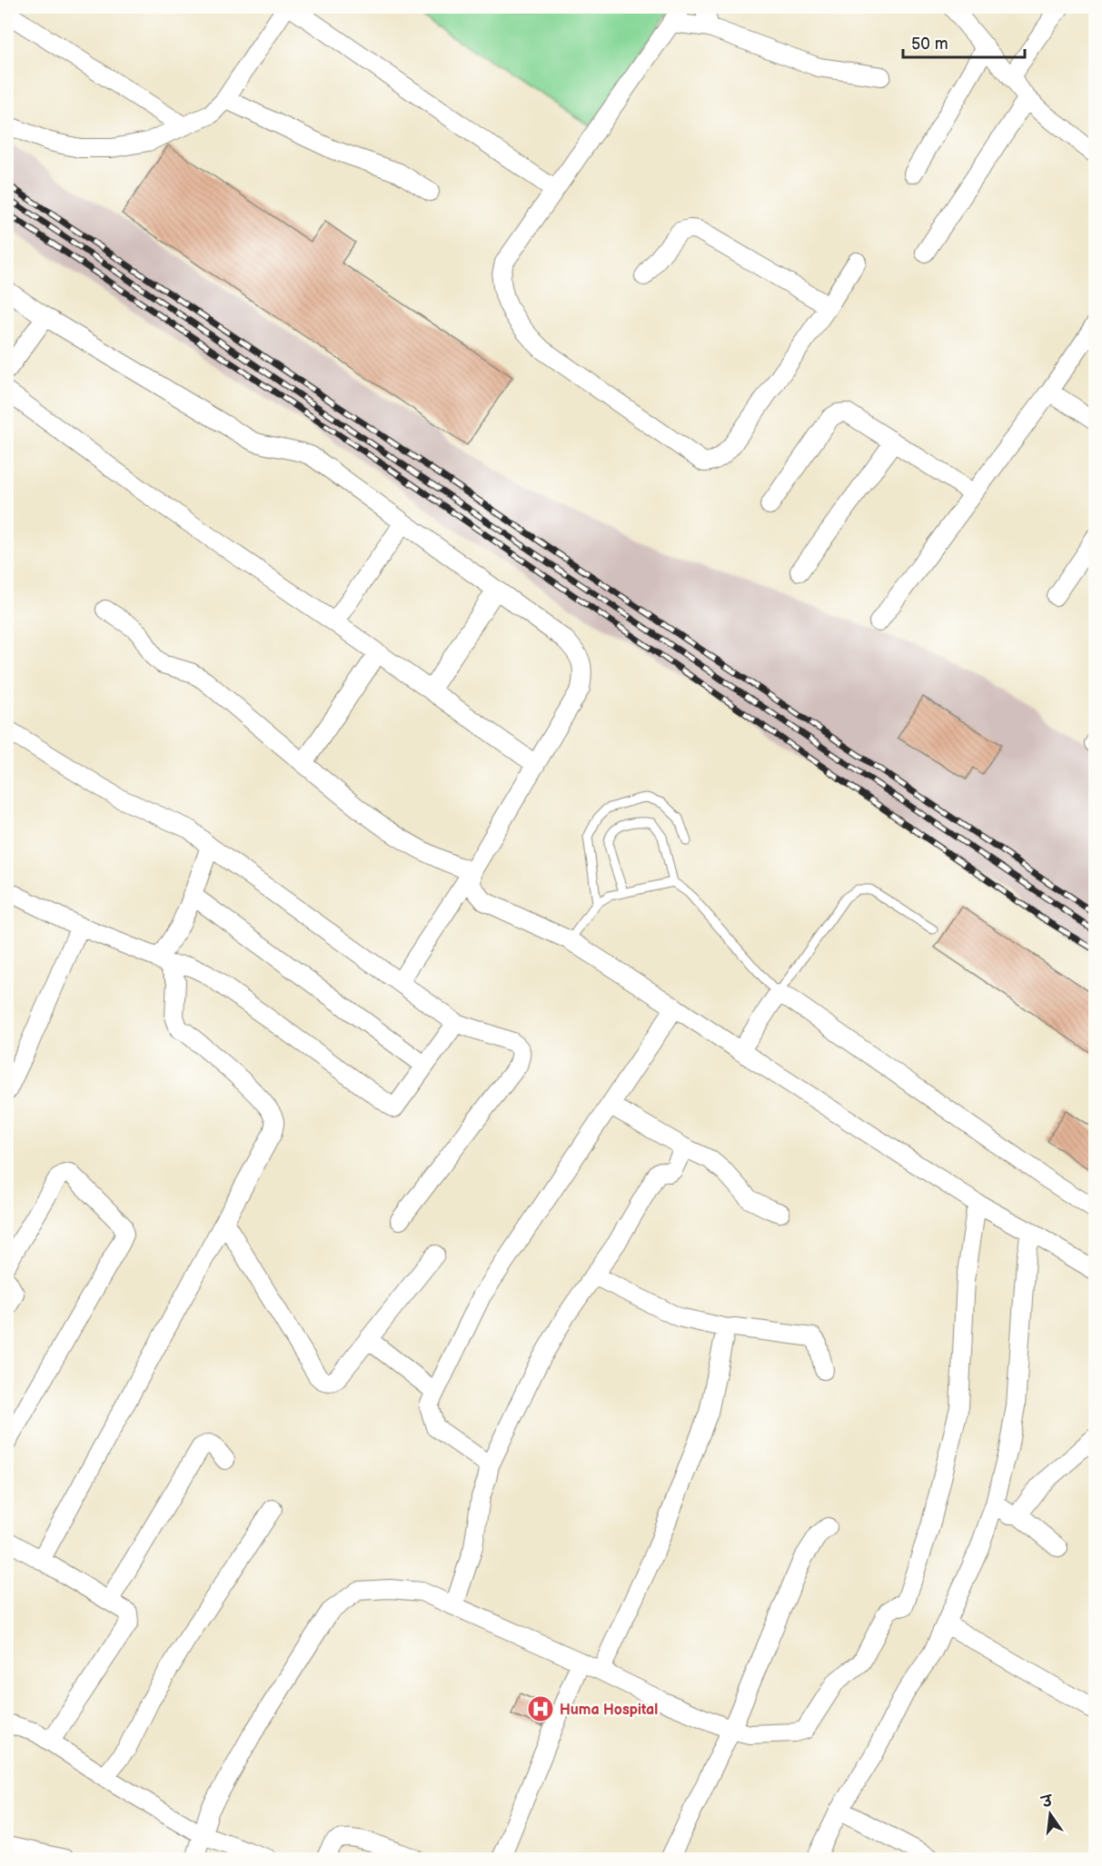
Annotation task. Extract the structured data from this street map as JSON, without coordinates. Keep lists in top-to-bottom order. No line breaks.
{"places":{"hospital":["Huma Hospital"]},"scale_bar":"50 m","north":"top"}
